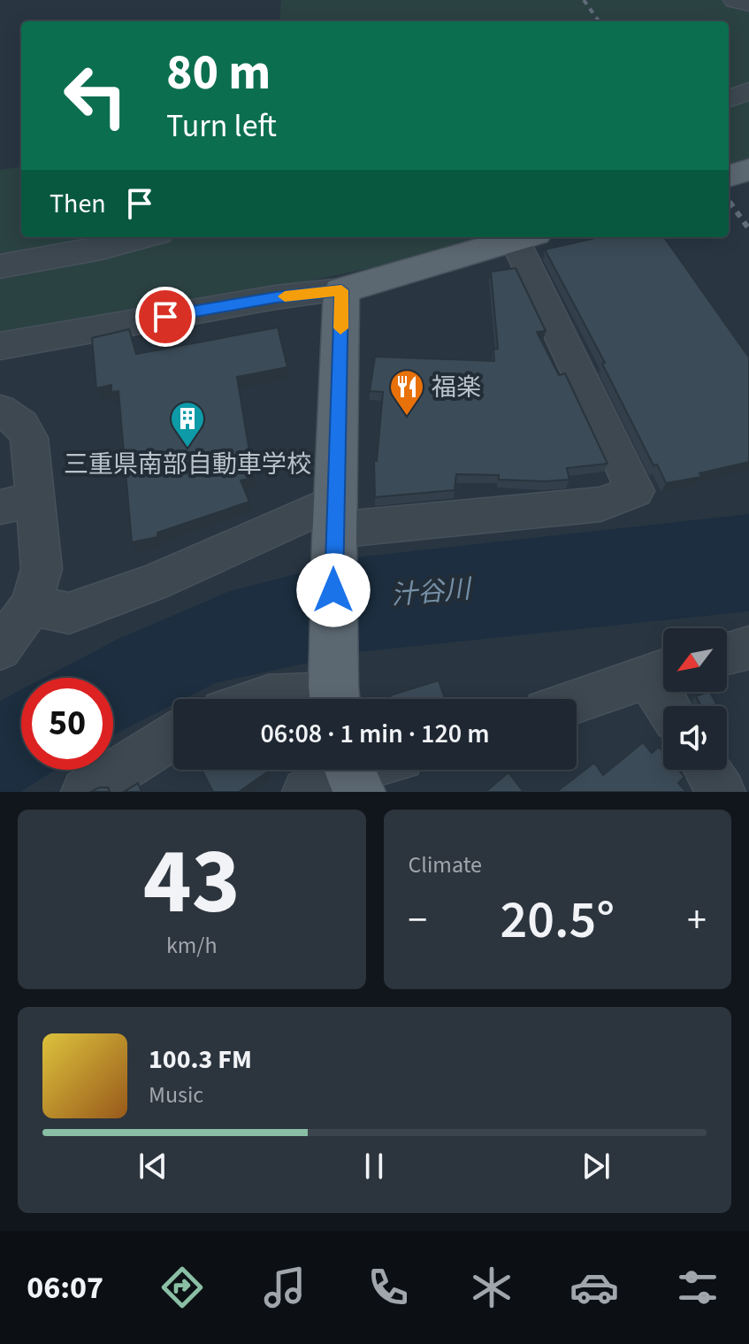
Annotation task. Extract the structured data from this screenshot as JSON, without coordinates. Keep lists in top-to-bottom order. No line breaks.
{"water":["汁谷川"],"places":{"restaurant":["福楽"],"building":["三重県南部自動車学校"]},"north":"bottom left","page":{"turn":["80 m","Turn left"],"then":"Then","limit":"50","trip":"06:08 · 1 min · 120 m","tile":[["43","km/h"],"Climate"],"heat":["−","20.5°","+"],"song":["100.3 FM","Music"],"tabs":"06:07"}}
